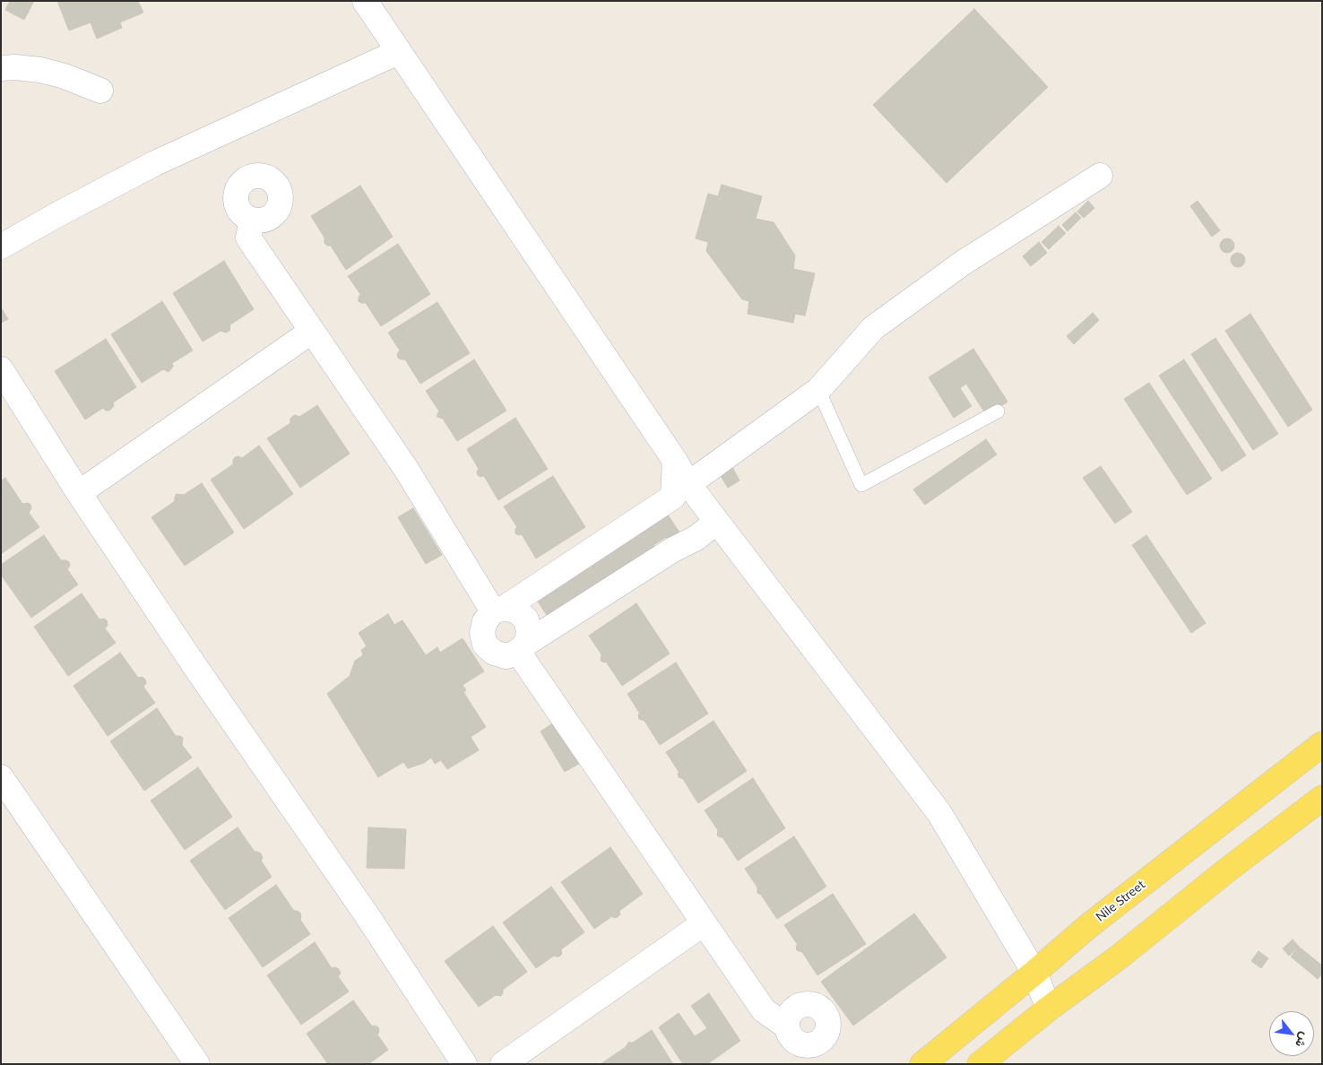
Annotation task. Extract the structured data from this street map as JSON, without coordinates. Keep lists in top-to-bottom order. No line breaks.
{"streets":{"main road":["Nile Street"]},"north":"bottom right"}
